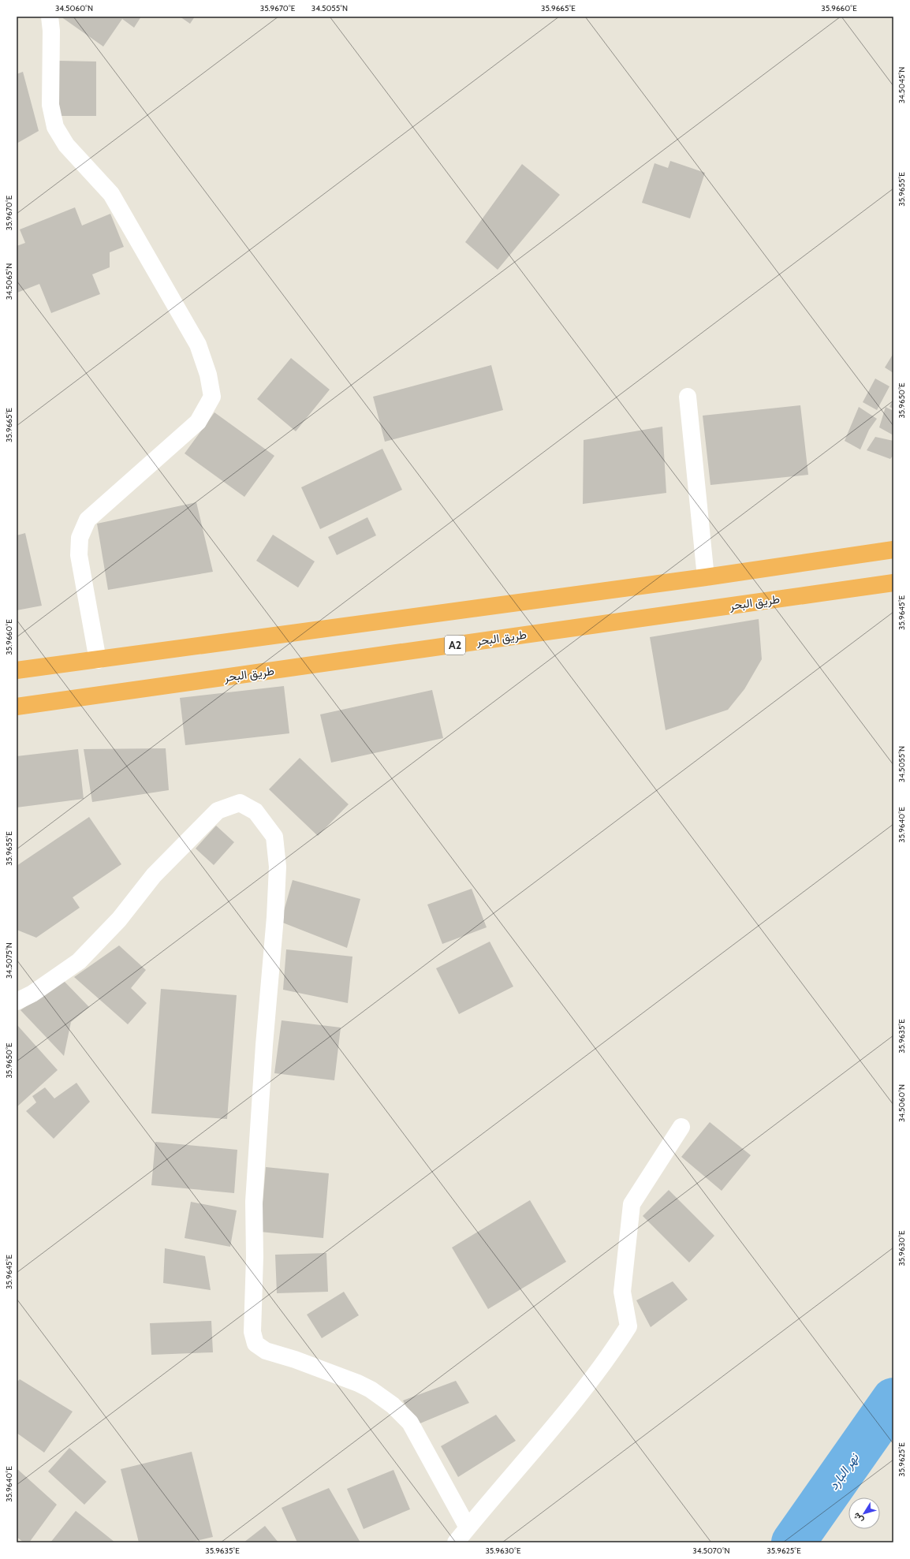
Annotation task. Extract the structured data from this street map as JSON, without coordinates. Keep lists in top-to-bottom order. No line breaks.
{"streets":{"highway":["طريق البحر","A2"]},"water":["نهر البارد"],"north":"bottom left","coordinates":["34.5060°N","35.9670°E","34.5055°N","35.9665°E","35.9660°E","34.5045°N","35.9655°E","34.5065°N","35.9650°E","35.9645°E","35.9640°E","34.5075°N","35.9635°E","35.9630°E","35.9625°E","34.5070°N"]}
